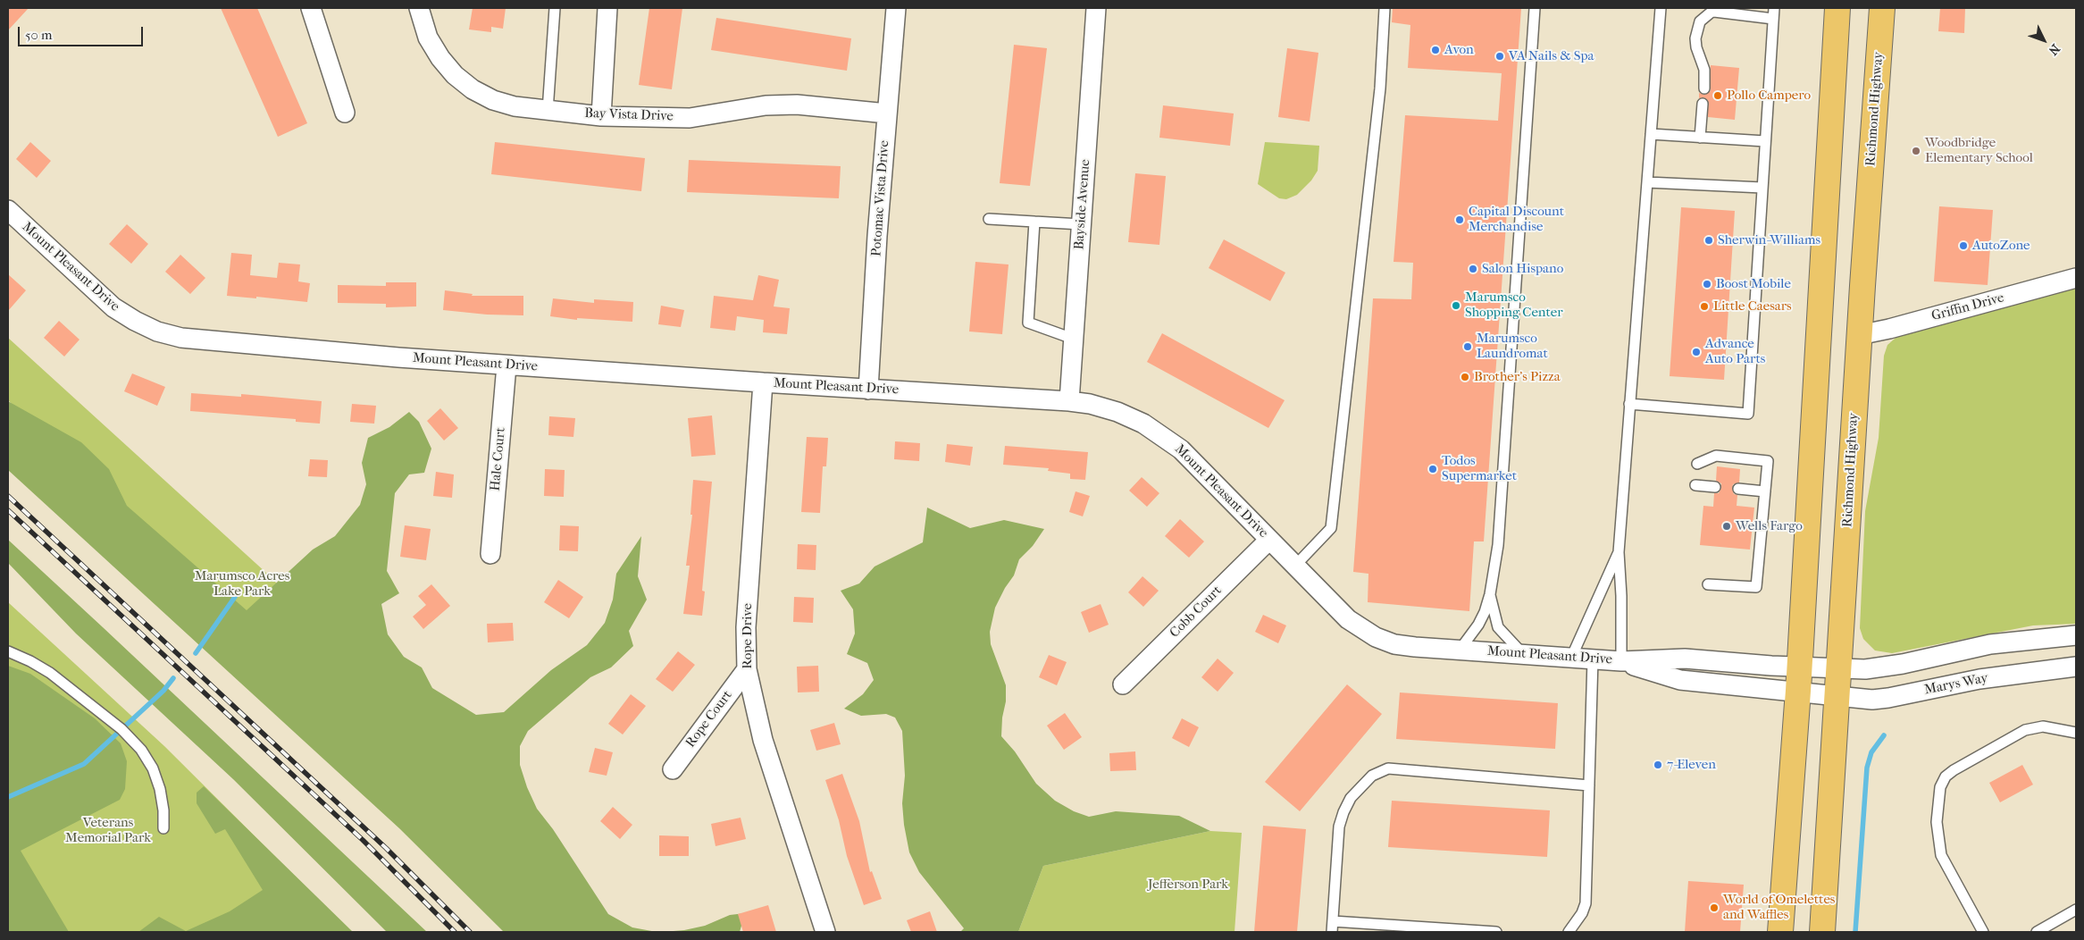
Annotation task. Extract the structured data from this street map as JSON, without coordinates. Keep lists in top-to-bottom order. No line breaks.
{"streets":{"main road":["Richmond Highway"],"street":["Bay Vista Drive","Potomac Vista Drive","Bayside Avenue","Mount Pleasant Drive","Griffin Drive","Hale Court","Cobb Court","Rope Drive","Marys Way","Rope Court"]},"crossings":[["Richmond Highway","Mount Pleasant Drive"],["Richmond Highway","Griffin Drive"],["Richmond Highway","Marys Way"],["Bay Vista Drive","Potomac Vista Drive"],["Potomac Vista Drive","Mount Pleasant Drive"],["Bayside Avenue","Mount Pleasant Drive"],["Mount Pleasant Drive","Hale Court"],["Mount Pleasant Drive","Cobb Court"],["Mount Pleasant Drive","Rope Drive"],["Mount Pleasant Drive","Marys Way"],["Rope Drive","Rope Court"]],"parks":["Marumsco Acres Lake Park","Veterans Memorial Park","Jefferson Park"],"places":["Avon","VA Nails & Spa","Pollo Campero","Woodbridge Elementary School","Capital Discount Merchandise","Sherwin-Williams","AutoZone","Salon Hispano","Boost Mobile","Marumsco Shopping Center","Little Caesars","Marumsco Laundromat","Advance Auto Parts","Brother's Pizza","Todos Supermarket","Wells Fargo","7-Eleven","World of Omelettes and Waffles"],"scale_bar":"50 m","north":"bottom right"}
